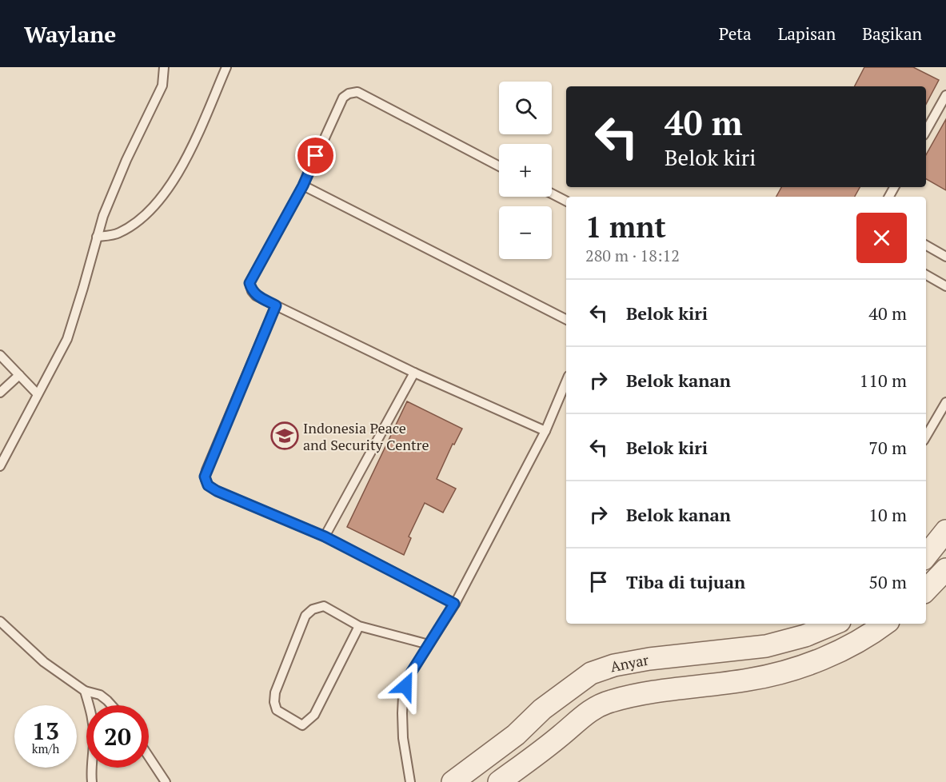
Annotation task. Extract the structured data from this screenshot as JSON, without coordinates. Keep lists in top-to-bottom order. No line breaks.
{"streets":{"street":["Anyar"]},"places":{"school or university":["Indonesia Peace and Security Centre"]},"page":{"header":"Waylane","nav":["Peta","Lapisan","Bagikan"],"map_buttons":["+","−"],"turn":["40 m","Belok kiri"],"heading":["1 mnt","280 m · 18:12"],"list":[{"name":"Belok kiri","value":"40 m"},{"name":"Belok kanan","value":"110 m"},{"name":"Belok kiri","value":"70 m"},{"name":"Belok kanan","value":"10 m"},{"name":"Tiba di tujuan","value":"50 m"}],"speed":"13 km/h","limit":"20"}}
